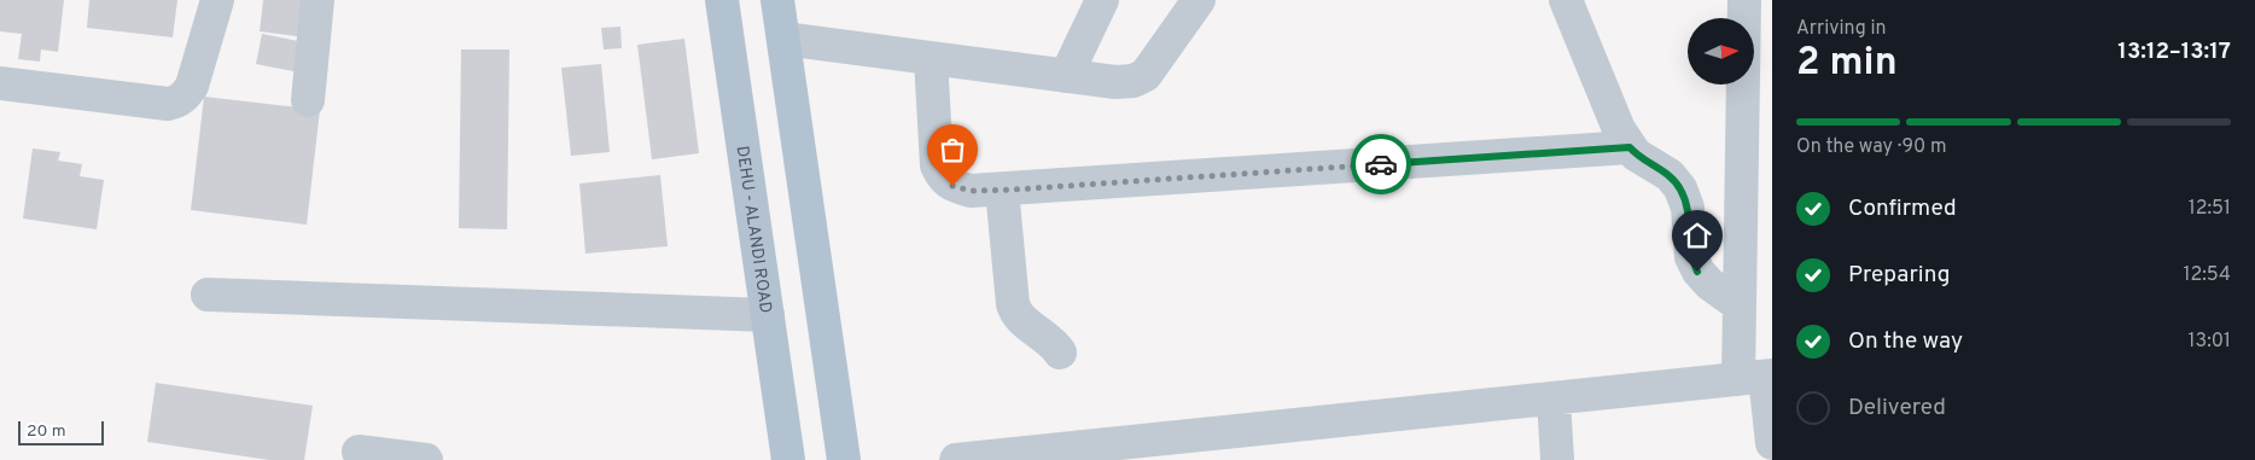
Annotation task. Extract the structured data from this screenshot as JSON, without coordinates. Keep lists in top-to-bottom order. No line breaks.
{"streets":{"main road":["DEHU - ALANDI ROAD"]},"scale_bar":"20 m","north":"right","page":{"heading":["2 min","Arriving in","13:12–13:17"],"bar":"On the way · 90 m","list":[["Confirmed","12:51"],["Preparing","12:54"],["On the way","13:01"],"Delivered"],"scale":"20 m"}}
